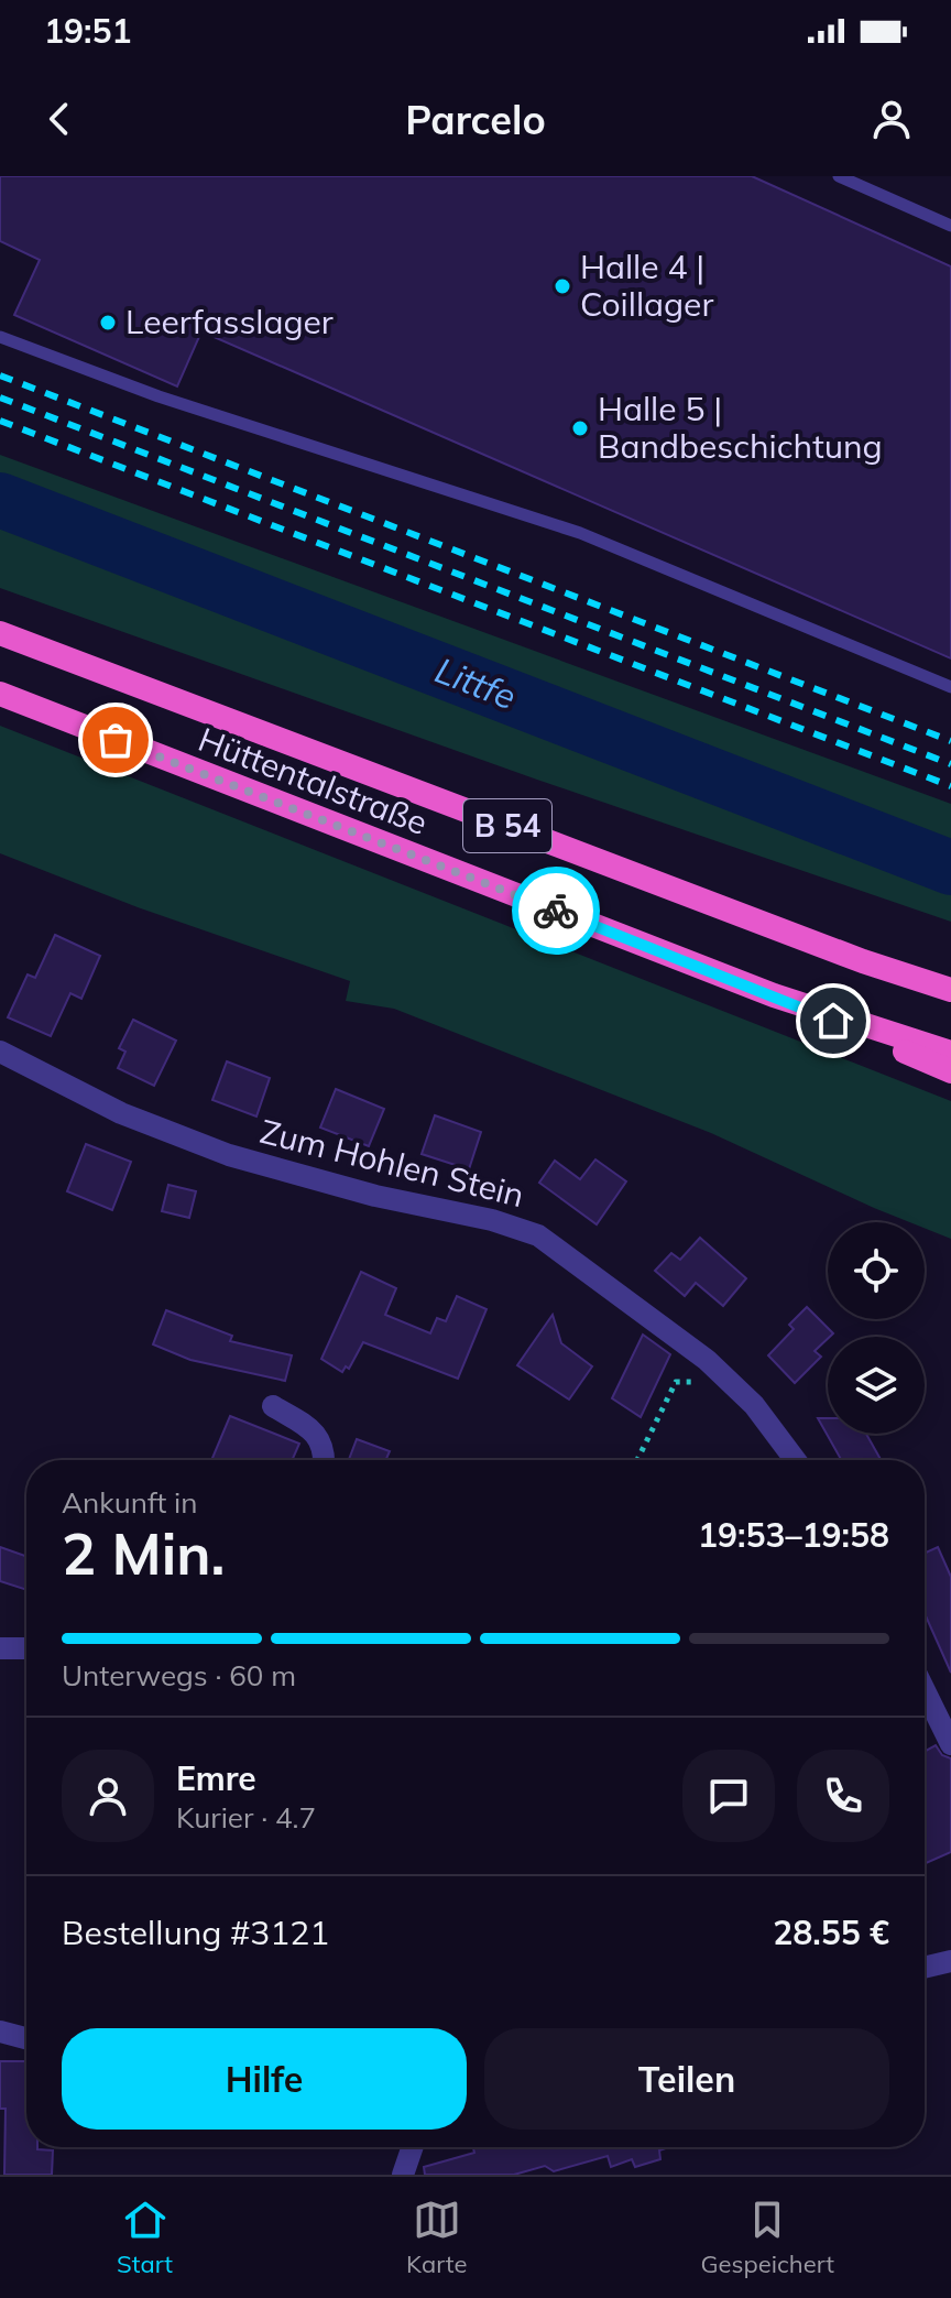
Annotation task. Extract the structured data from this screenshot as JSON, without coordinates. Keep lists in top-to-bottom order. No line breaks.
{"streets":{"highway":["Hüttentalstraße","B 54"],"street":["Zum Hohlen Stein"]},"water":["Littfe"],"places":["Halle 4 | Coillager","Leerfasslager","Halle 5 | Bandbeschichtung"],"page":{"status":"19:51","header":"Parcelo","heading":["2 Min.","Ankunft in","19:53–19:58"],"panel":["Emre","Kurier · 4.7","Bestellung #3121","28.55 €"],"bar":"Unterwegs · 60 m","buttons":["Hilfe","Teilen"],"tabs":["Start","Karte","Gespeichert"]}}
